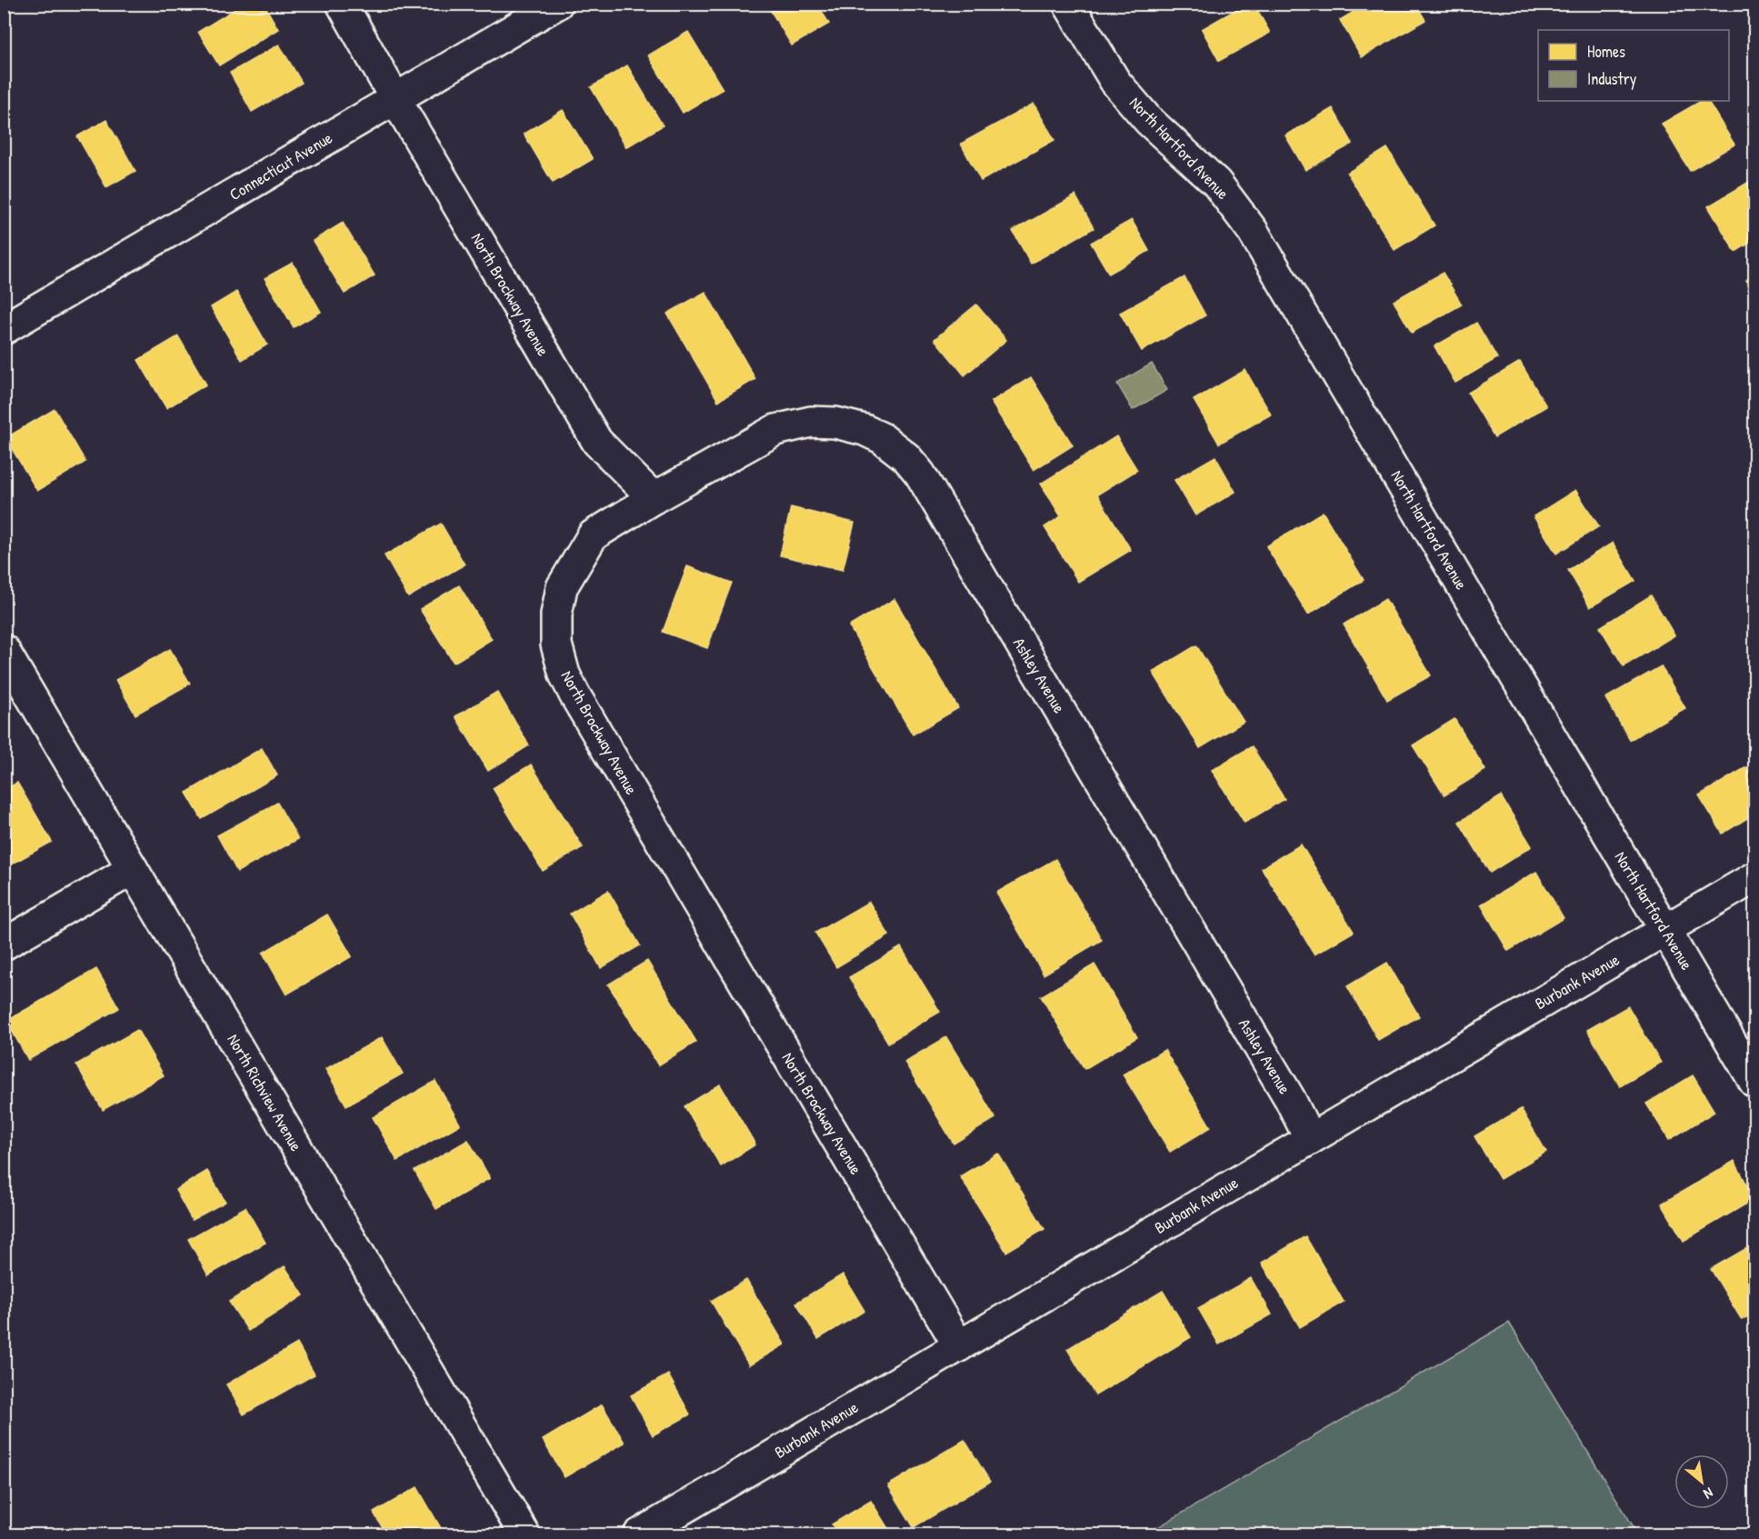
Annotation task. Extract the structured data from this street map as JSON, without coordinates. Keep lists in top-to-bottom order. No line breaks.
{"streets":{"street":["North Hartford Avenue","Connecticut Avenue","North Brockway Avenue","Ashley Avenue","Burbank Avenue","North Richview Avenue"]},"crossings":[["North Hartford Avenue","Burbank Avenue"],["Connecticut Avenue","North Brockway Avenue"],["North Brockway Avenue","Ashley Avenue"],["North Brockway Avenue","Burbank Avenue"],["Ashley Avenue","Burbank Avenue"]],"legend":["Homes","Industry"],"north":"bottom right"}
